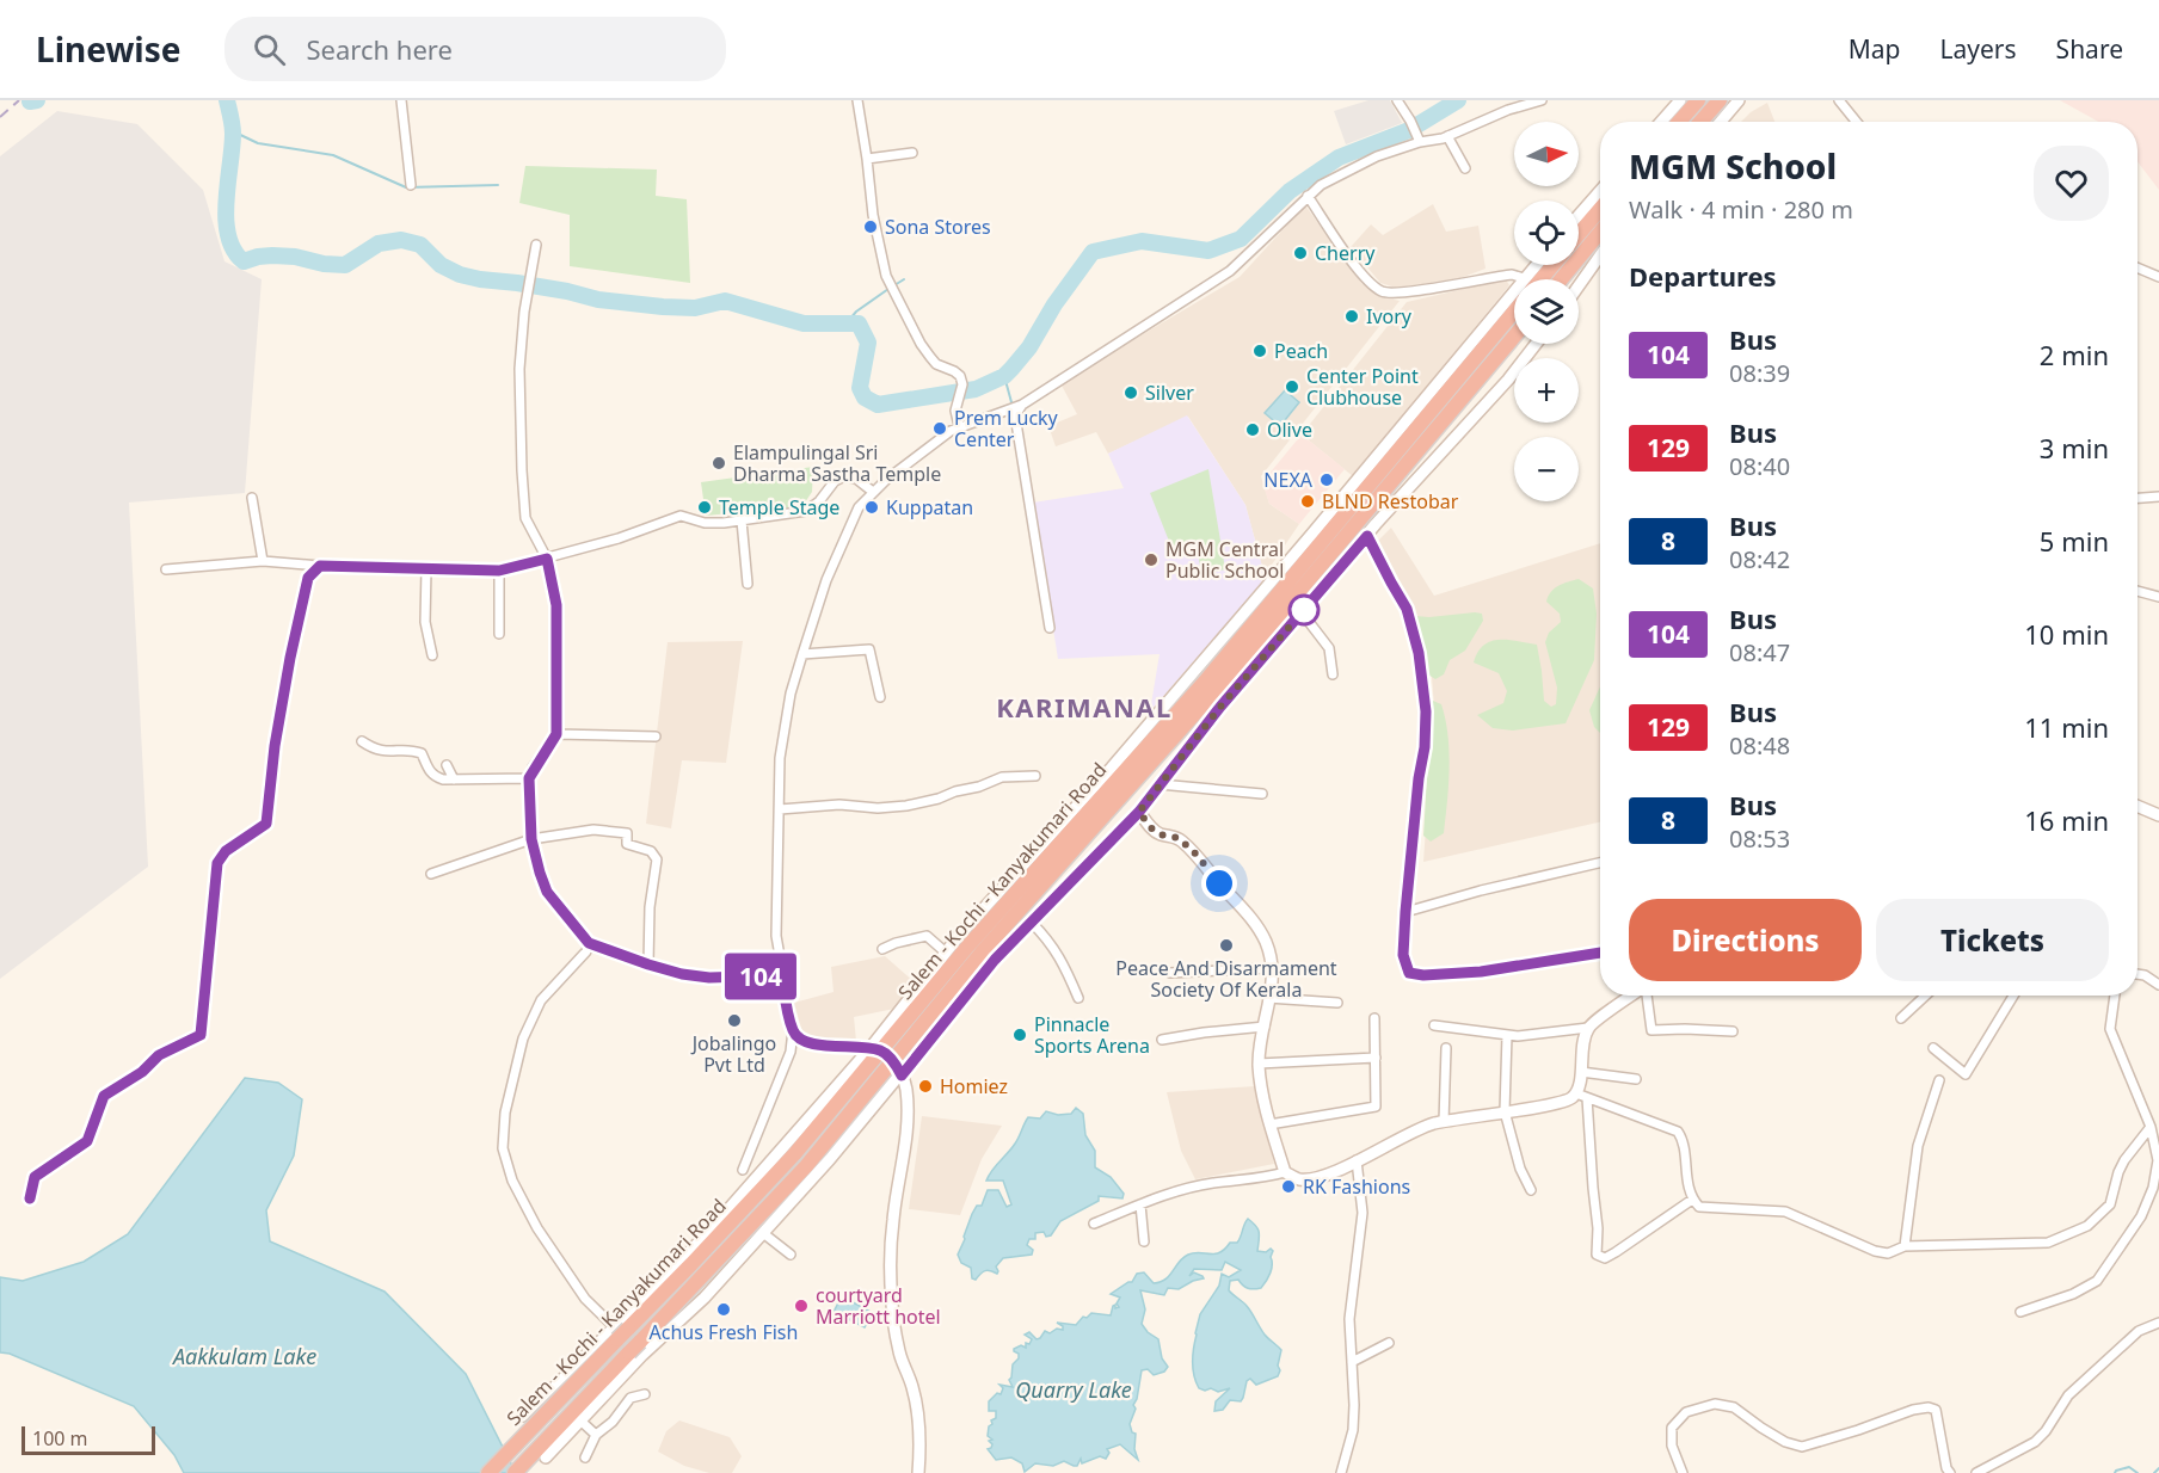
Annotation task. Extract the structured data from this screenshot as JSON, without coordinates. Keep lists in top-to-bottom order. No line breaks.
{"streets":{"highway":["Salem - Kochi - Kanyakumari Road"]},"districts":["KARIMANAL"],"water":["Aakkulam Lake","Quarry Lake"],"places":["Sona Stores","Cherry","Ivory","Peach","Center Point Clubhouse","Silver","Prem Lucky Center","Olive","Elampulingal Sri Dharma Sastha Temple","NEXA","BLND Restobar","Temple Stage","Kuppatan","MGM Central Public School","Peace And Disarmament Society Of Kerala","Jobalingo Pvt Ltd","Pinnacle Sports Arena","Homiez","RK Fashions","courtyard Marriott hotel","Achus Fresh Fish"],"lines":["bus line 104"],"scale_bar":"100 m","north":"right","page":{"header":"Linewise","search":"Search here","nav":["Map","Layers","Share"],"on_map":"104","map_buttons":["+","−"],"heading":[["MGM School","Walk · 4 min · 280 m"],"Departures"],"list":[{"mark":"104","name":"Bus","note":"08:39","value":"2 min"},{"mark":"129","name":"Bus","note":"08:40","value":"3 min"},{"mark":"8","name":"Bus","note":"08:42","value":"5 min"},{"mark":"104","name":"Bus","note":"08:47","value":"10 min"},{"mark":"129","name":"Bus","note":"08:48","value":"11 min"},{"mark":"8","name":"Bus","note":"08:53","value":"16 min"}],"buttons":["Directions","Tickets"],"scale":"100 m"}}
